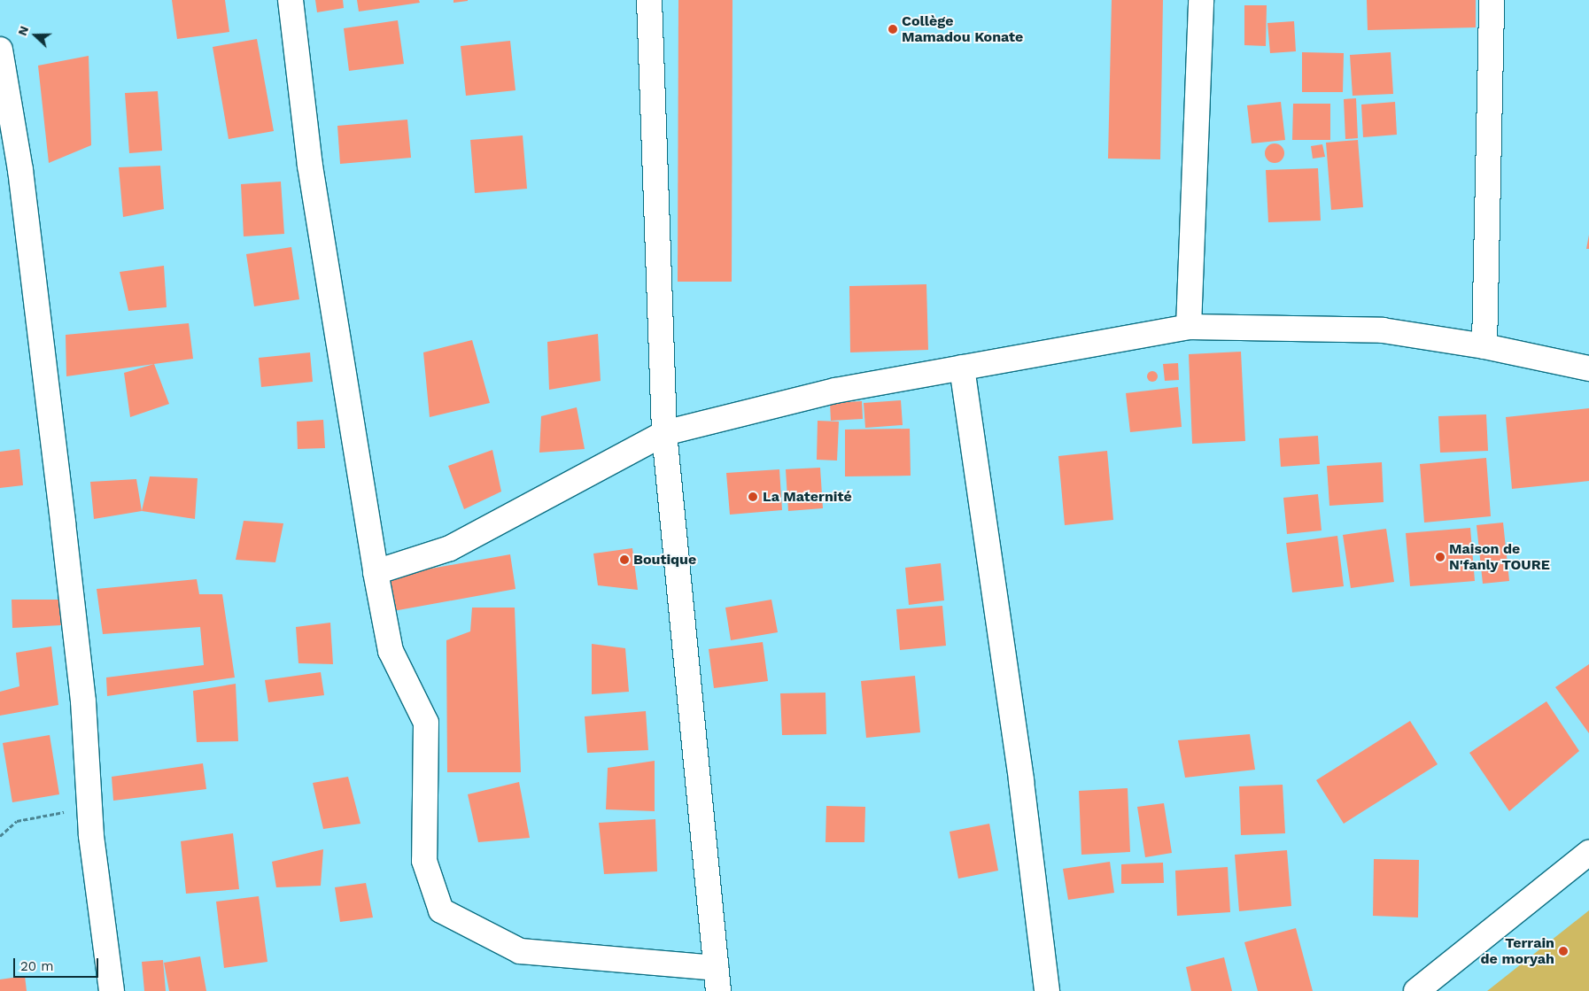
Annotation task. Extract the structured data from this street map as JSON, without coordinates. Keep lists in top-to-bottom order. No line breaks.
{"places":["Collège Mamadou Konate","La Maternité","Maison de N'fanly TOURE","Boutique","Terrain de moryah"],"scale_bar":"20 m","north":"left"}
